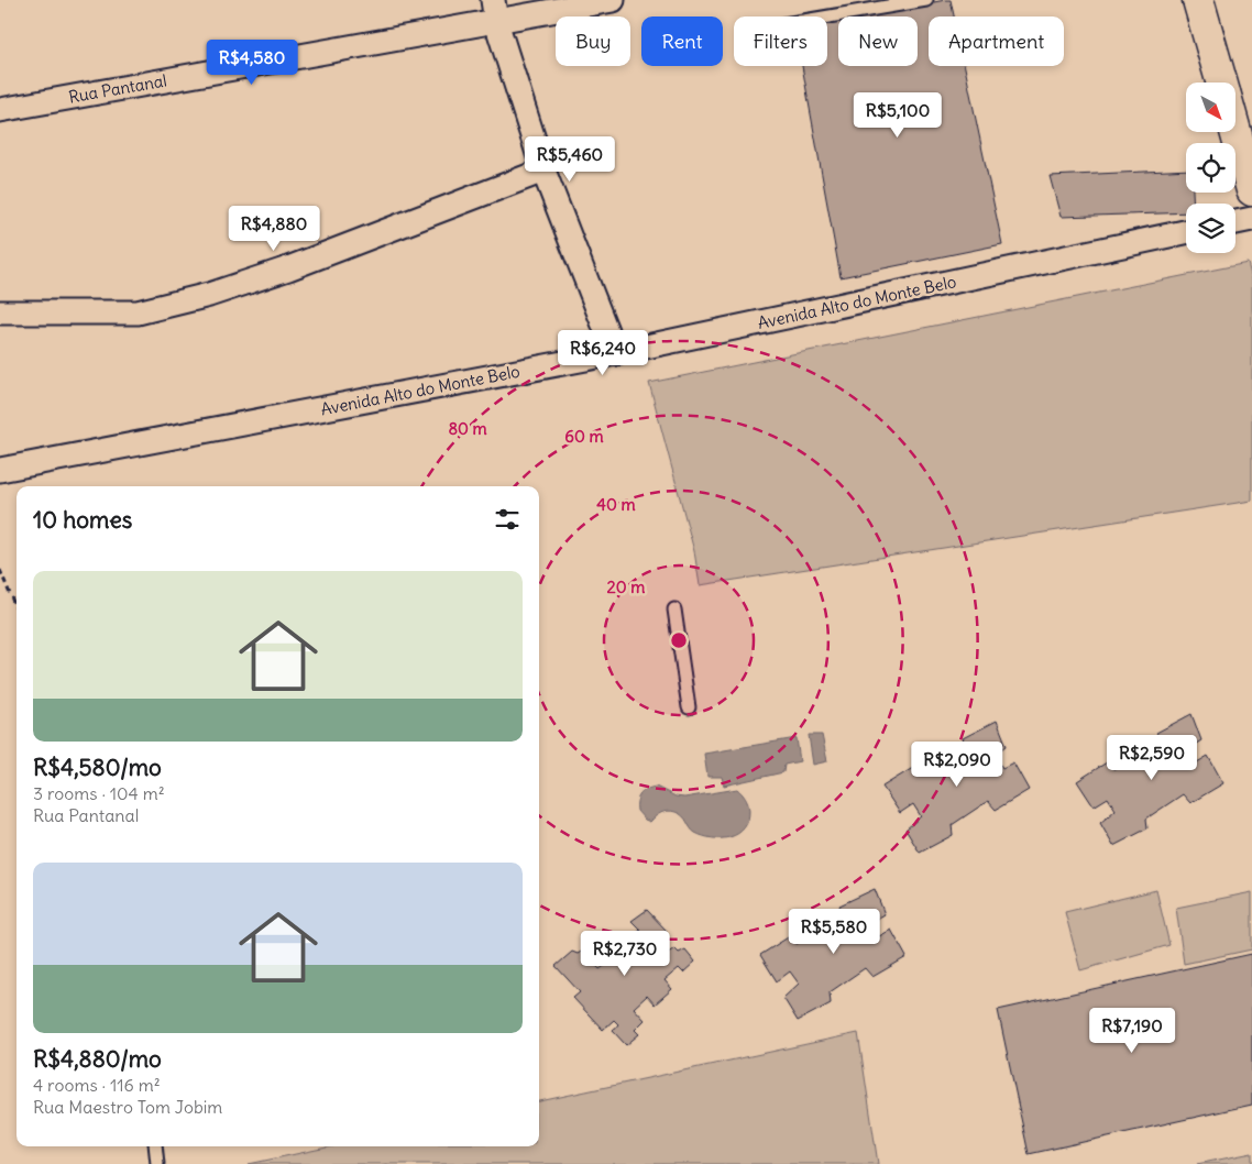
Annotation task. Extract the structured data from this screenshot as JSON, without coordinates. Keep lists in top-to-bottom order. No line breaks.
{"streets":{"street":["Rua Pantanal","Avenida Alto do Monte Belo"]},"north":"bottom right","page":{"chip":["Buy","Rent","Filters","New","Apartment"],"price":["R$4,580","R$5,100","R$5,460","R$4,880","R$6,240","R$2,590","R$2,090","R$5,580","R$2,730","R$7,190"],"heading":"10 homes","list":[{"name":"R$4,580/mo","note":"3 rooms · 104 m² · Rua Pantanal"},{"name":"R$4,880/mo","note":"4 rooms · 116 m² · Rua Maestro Tom Jobim"}]},"rings":["80 m","60 m","40 m","20 m"]}
